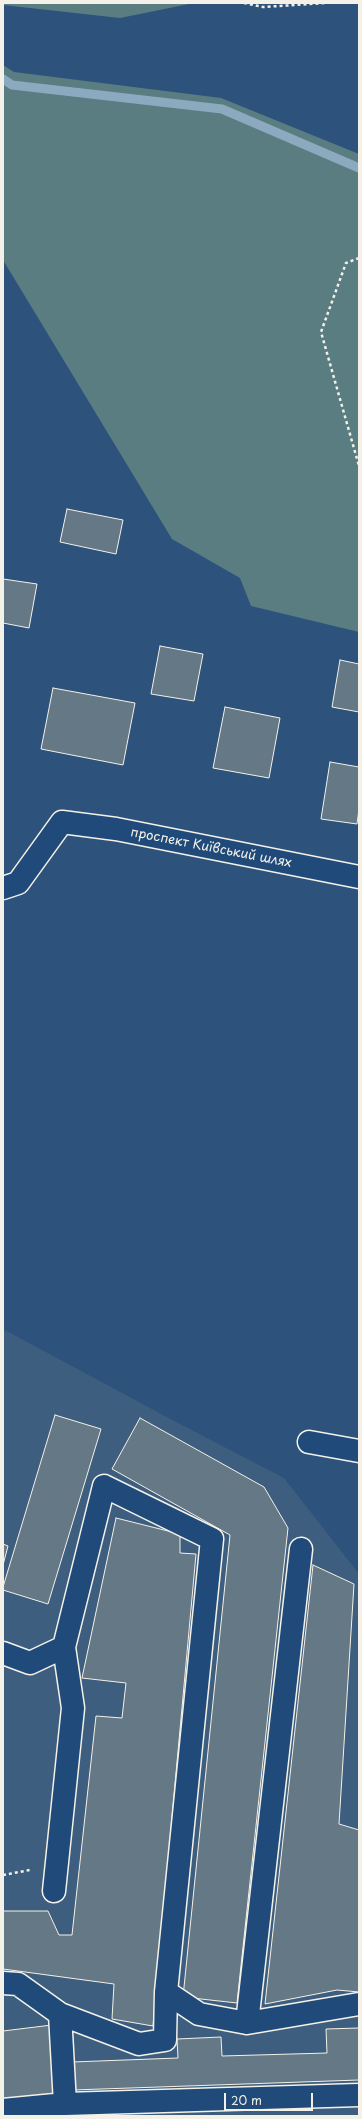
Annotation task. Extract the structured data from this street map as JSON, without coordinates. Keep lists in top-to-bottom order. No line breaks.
{"streets":{"street":["проспект Київський шлях"]},"scale_bar":"20 m"}
